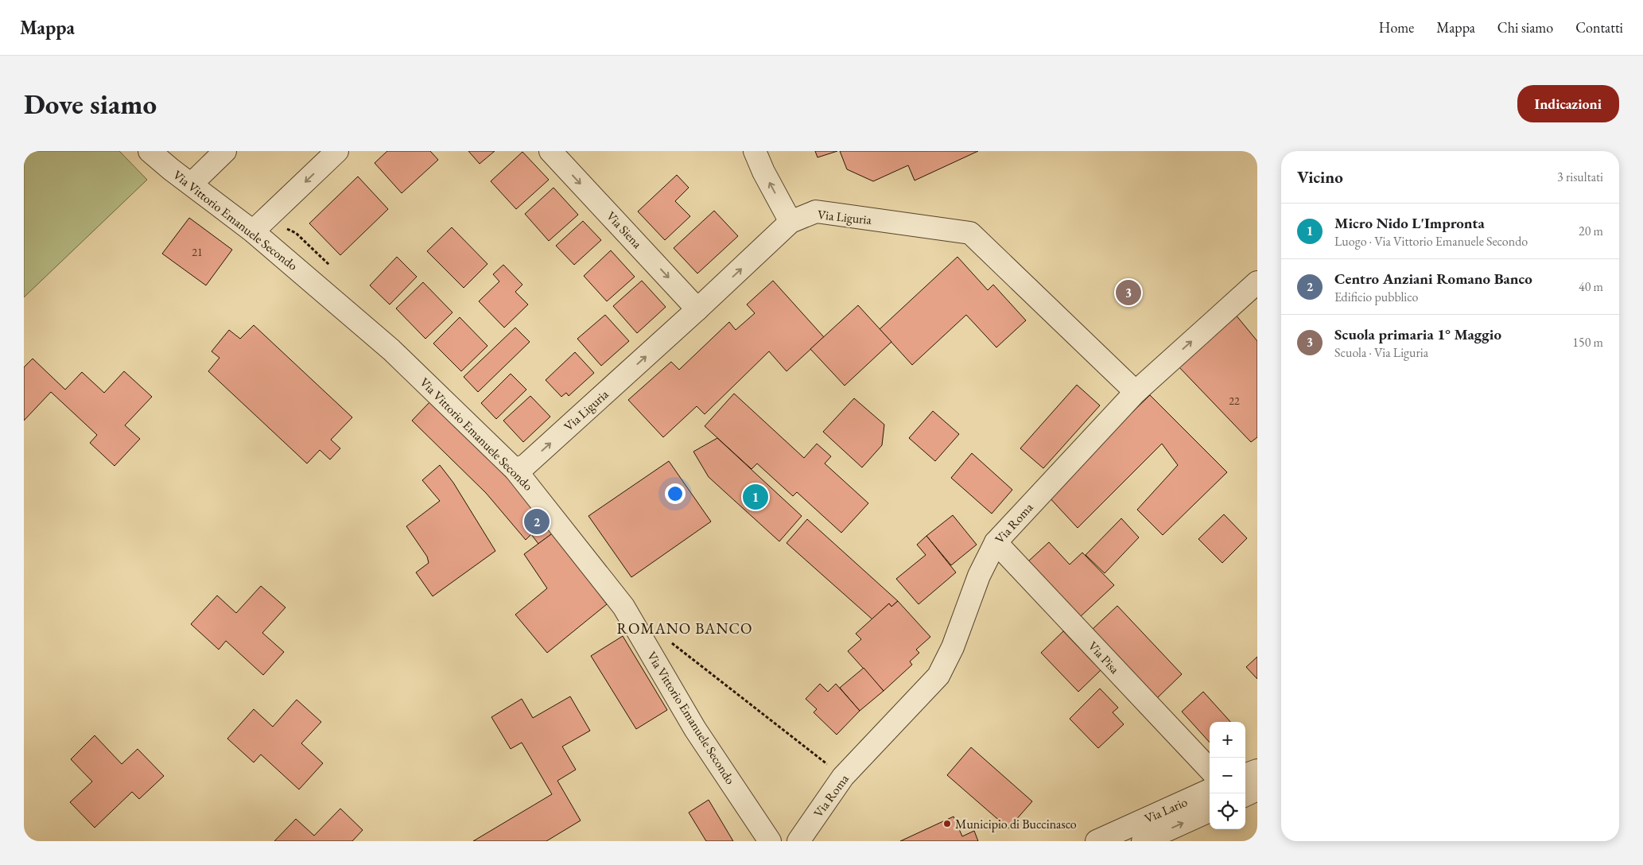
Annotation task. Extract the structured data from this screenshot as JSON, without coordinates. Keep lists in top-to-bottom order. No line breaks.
{"streets":{"street":["Via Liguria","Via Vittorio Emanuele Secondo","Via Siena","Via Roma","Via Pisa","Via Lario"]},"crossings":[["Via Liguria","Via Vittorio Emanuele Secondo"],["Via Liguria","Via Siena"],["Via Liguria","Via Roma"],["Via Roma","Via Pisa"]],"one_way":["Via Liguria"],"districts":["ROMANO BANCO"],"places":["Municipio di Buccinasco"],"house_numbers":["21","22"],"page":{"header":"Mappa","nav":["Home","Mappa","Chi siamo","Contatti"],"buttons":"Indicazioni","title":"Dove siamo","heading":["Vicino","3 risultati"],"list":[{"mark":"1","name":"Micro Nido L'Impronta","note":"Luogo · Via Vittorio Emanuele Secondo","value":"20 m"},{"mark":"2","name":"Centro Anziani Romano Banco","note":"Edificio pubblico","value":"40 m"},{"mark":"3","name":"Scuola primaria 1° Maggio","note":"Scuola · Via Liguria","value":"150 m"}],"pins":["3","1","2"],"map_buttons":["+","−"]}}
